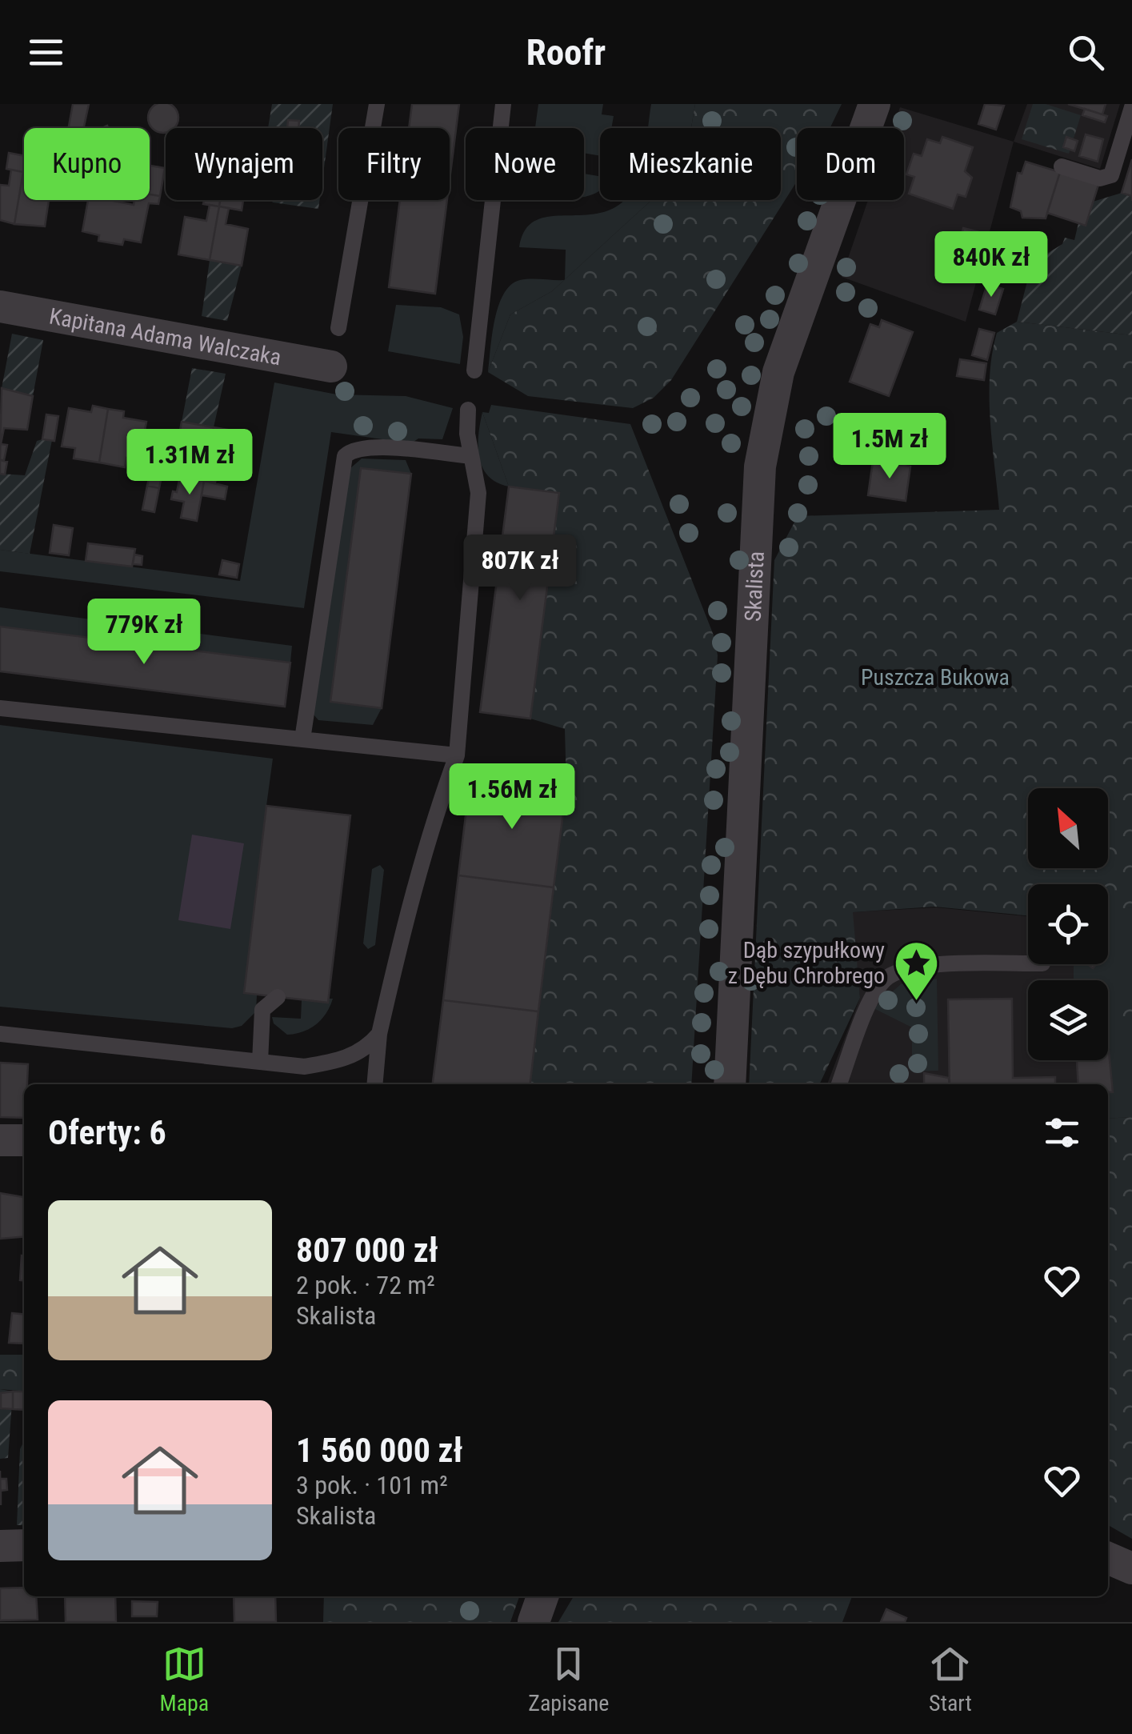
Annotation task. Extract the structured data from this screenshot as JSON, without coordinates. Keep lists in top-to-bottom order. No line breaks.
{"streets":{"street":["Kapitana Adama Walczaka","Skalista"]},"parks":["Puszcza Bukowa"],"places":{"place":["Dąb szypułkowy z Dębu Chrobrego"]},"north":"top left","page":{"header":"Roofr","chip":["Kupno","Wynajem","Filtry","Nowe","Mieszkanie","Dom"],"price":["840K zł","1.5M zł","1.31M zł","807K zł","779K zł","1.56M zł"],"heading":"Oferty: 6","list":[{"name":"807 000 zł","note":"2 pok. · 72 m² · Skalista"},{"name":"1 560 000 zł","note":"3 pok. · 101 m² · Skalista"}],"tabs":["Mapa","Zapisane","Start"]}}
